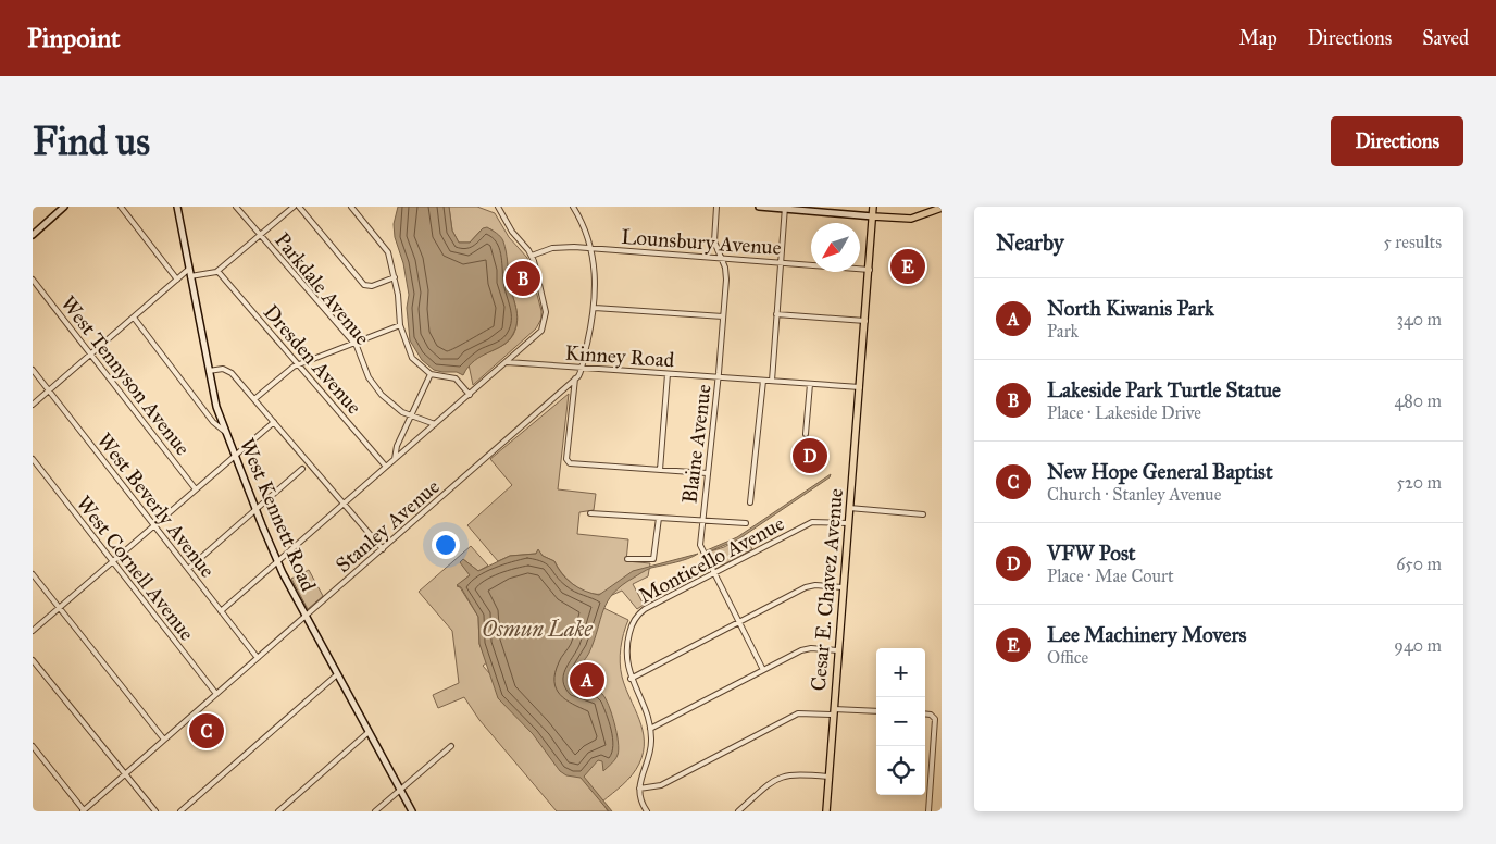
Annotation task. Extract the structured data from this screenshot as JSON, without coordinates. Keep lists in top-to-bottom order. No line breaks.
{"streets":{"main road":["Cesar E. Chavez Avenue"],"street":["Lounsbury Avenue","Parkdale Avenue","Kinney Road","Dresden Avenue","West Tennyson Avenue","Blaine Avenue","West Beverly Avenue","West Kennett Road","Stanley Avenue","Monticello Avenue","West Cornell Avenue"]},"crossings":[["Lounsbury Avenue","Blaine Avenue"],["Lounsbury Avenue","Stanley Avenue"],["Lounsbury Avenue","Cesar E. Chavez Avenue"],["Kinney Road","Blaine Avenue"],["Kinney Road","Stanley Avenue"],["Kinney Road","Cesar E. Chavez Avenue"],["Blaine Avenue","Monticello Avenue"],["West Beverly Avenue","Stanley Avenue"],["West Kennett Road","Stanley Avenue"],["Stanley Avenue","West Cornell Avenue"],["Monticello Avenue","Cesar E. Chavez Avenue"]],"water":["Osmun Lake"],"north":"bottom left","page":{"header":"Pinpoint","nav":["Map","Directions","Saved"],"buttons":"Directions","title":"Find us","heading":["Nearby","5 results"],"pins":["E","B","D","A","C"],"list":[{"mark":"A","name":"North Kiwanis Park","note":"Park","value":"340 m"},{"mark":"B","name":"Lakeside Park Turtle Statue","note":"Place · Lakeside Drive","value":"480 m"},{"mark":"C","name":"New Hope General Baptist","note":"Church · Stanley Avenue","value":"520 m"},{"mark":"D","name":"VFW Post","note":"Place · Mae Court","value":"650 m"},{"mark":"E","name":"Lee Machinery Movers","note":"Office","value":"940 m"}],"map_buttons":["+","−"]}}
